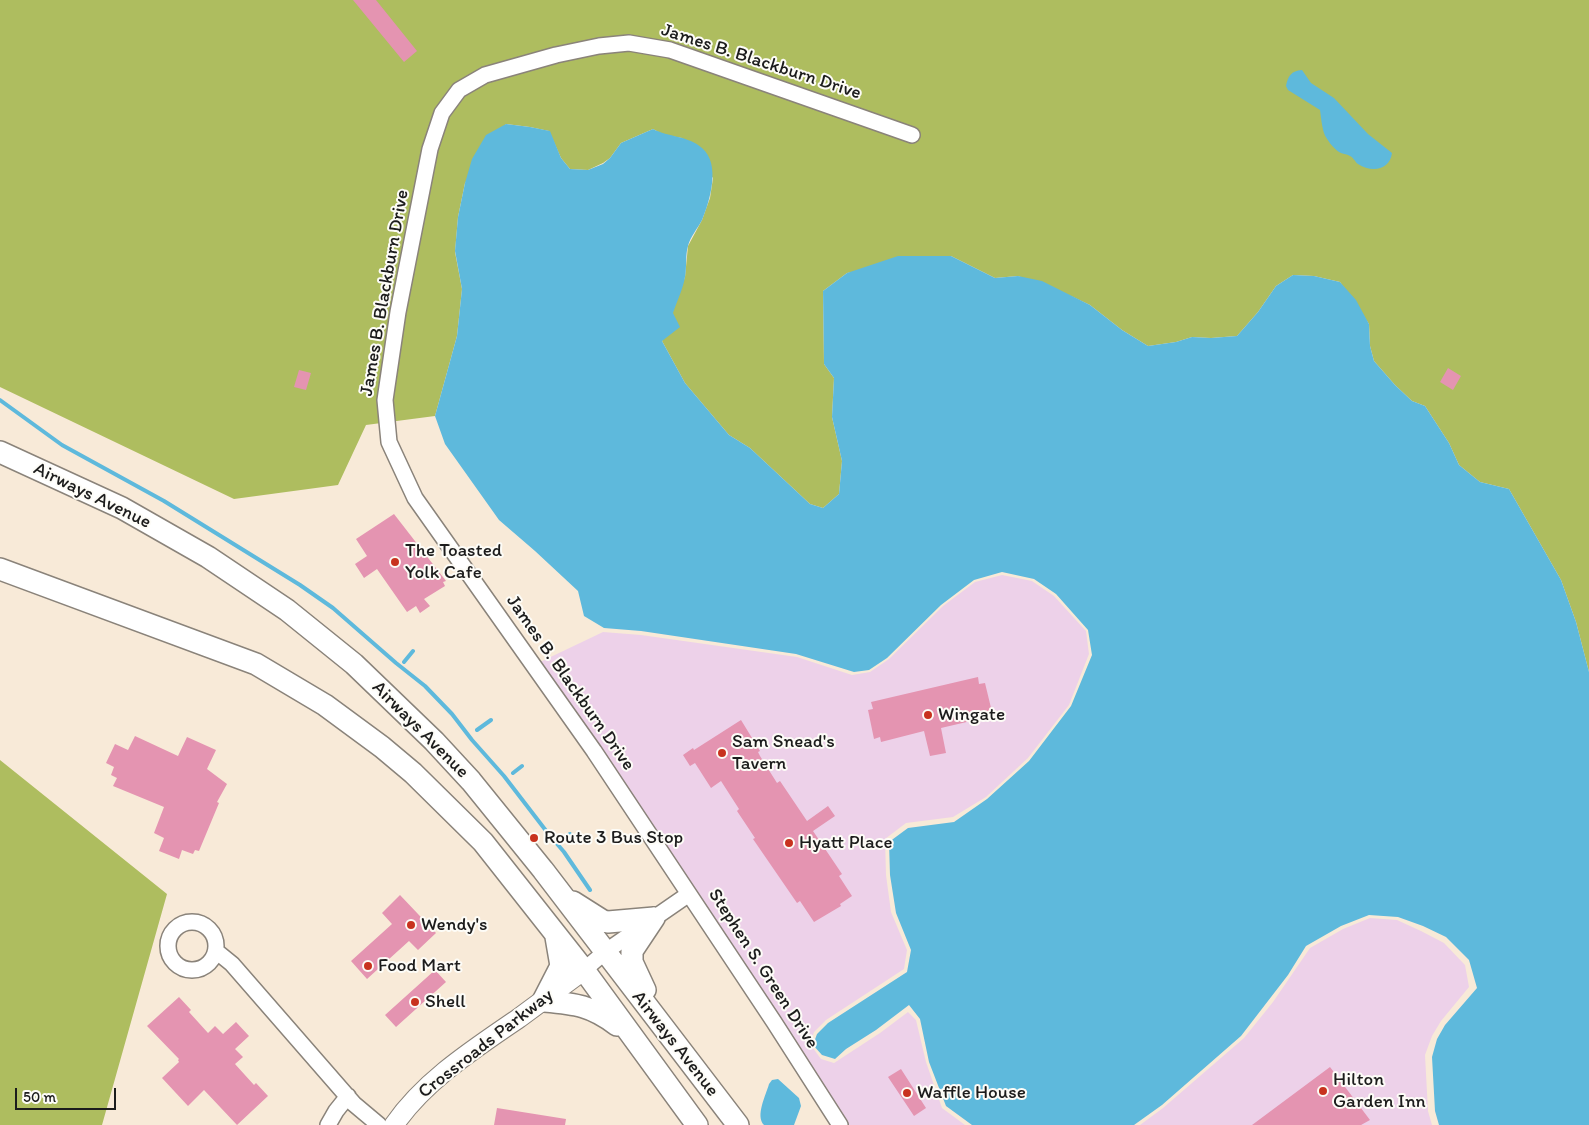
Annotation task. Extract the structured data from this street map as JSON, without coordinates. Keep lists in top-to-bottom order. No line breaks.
{"streets":{"main road":["Airways Avenue"],"street":["James B. Blackburn Drive","Stephen S. Green Drive","Crossroads Parkway"]},"crossings":[["James B. Blackburn Drive","Stephen S. Green Drive"],["Airways Avenue","Stephen S. Green Drive"],["Airways Avenue","Crossroads Parkway"],["Stephen S. Green Drive","Crossroads Parkway"]],"places":["The Toasted Yolk Cafe","Wingate","Sam Snead's Tavern","Route 3 Bus Stop","Hyatt Place","Wendy's","Food Mart","Shell","Hilton Garden Inn","Waffle House"],"scale_bar":"50 m"}
